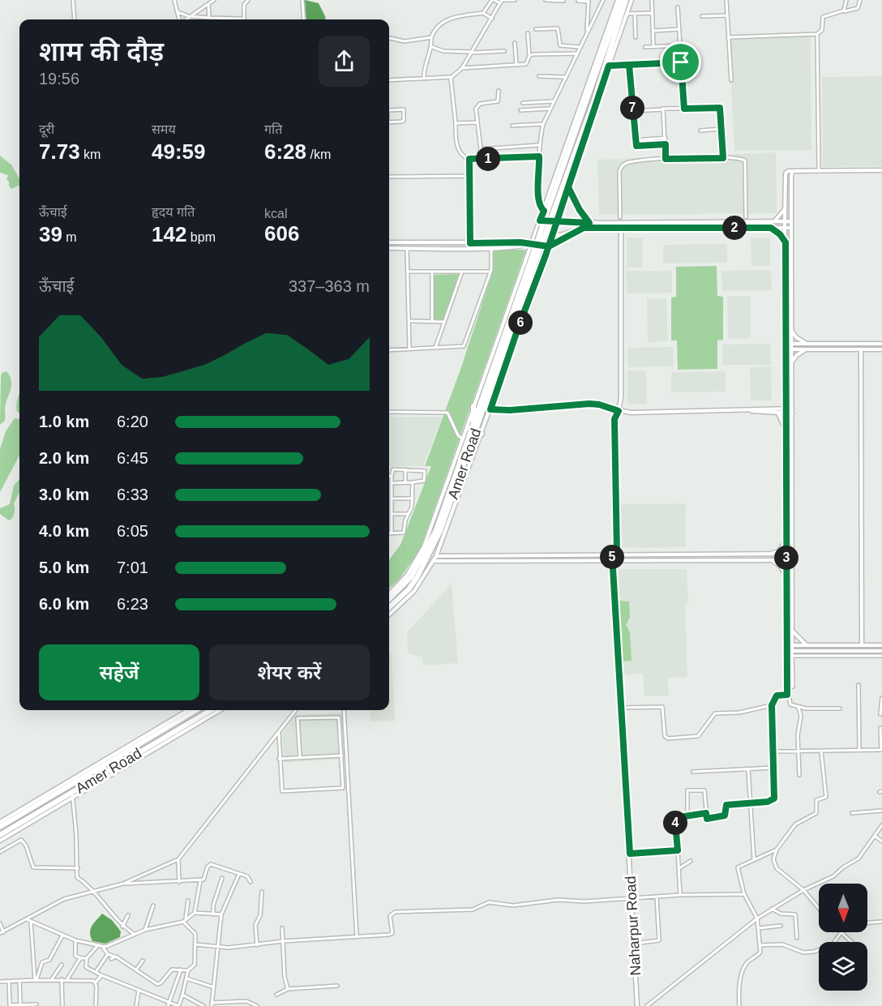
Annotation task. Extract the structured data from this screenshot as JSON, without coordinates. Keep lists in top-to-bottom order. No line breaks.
{"streets":{"highway":["Amer Road"],"street":["Naharpur Road"]},"north":"bottom","page":{"heading":["शाम की दौड़","19:56"],"pins":["7","1","2","6","5","3","4"],"stats":[["दूरी","7.73 km"],["समय","49:59"],["गति","6:28 /km"],["ऊँचाई","39 m"],["हृदय गति","142 bpm"],["kcal","606"]],"chart":["ऊँचाई","337–363 m"],"list":[{"name":"1.0 km","note":"6:20"},{"name":"2.0 km","note":"6:45"},{"name":"3.0 km","note":"6:33"},{"name":"4.0 km","note":"6:05"},{"name":"5.0 km","note":"7:01"},{"name":"6.0 km","note":"6:23"}],"buttons":["सहेजें","शेयर करें"]}}
